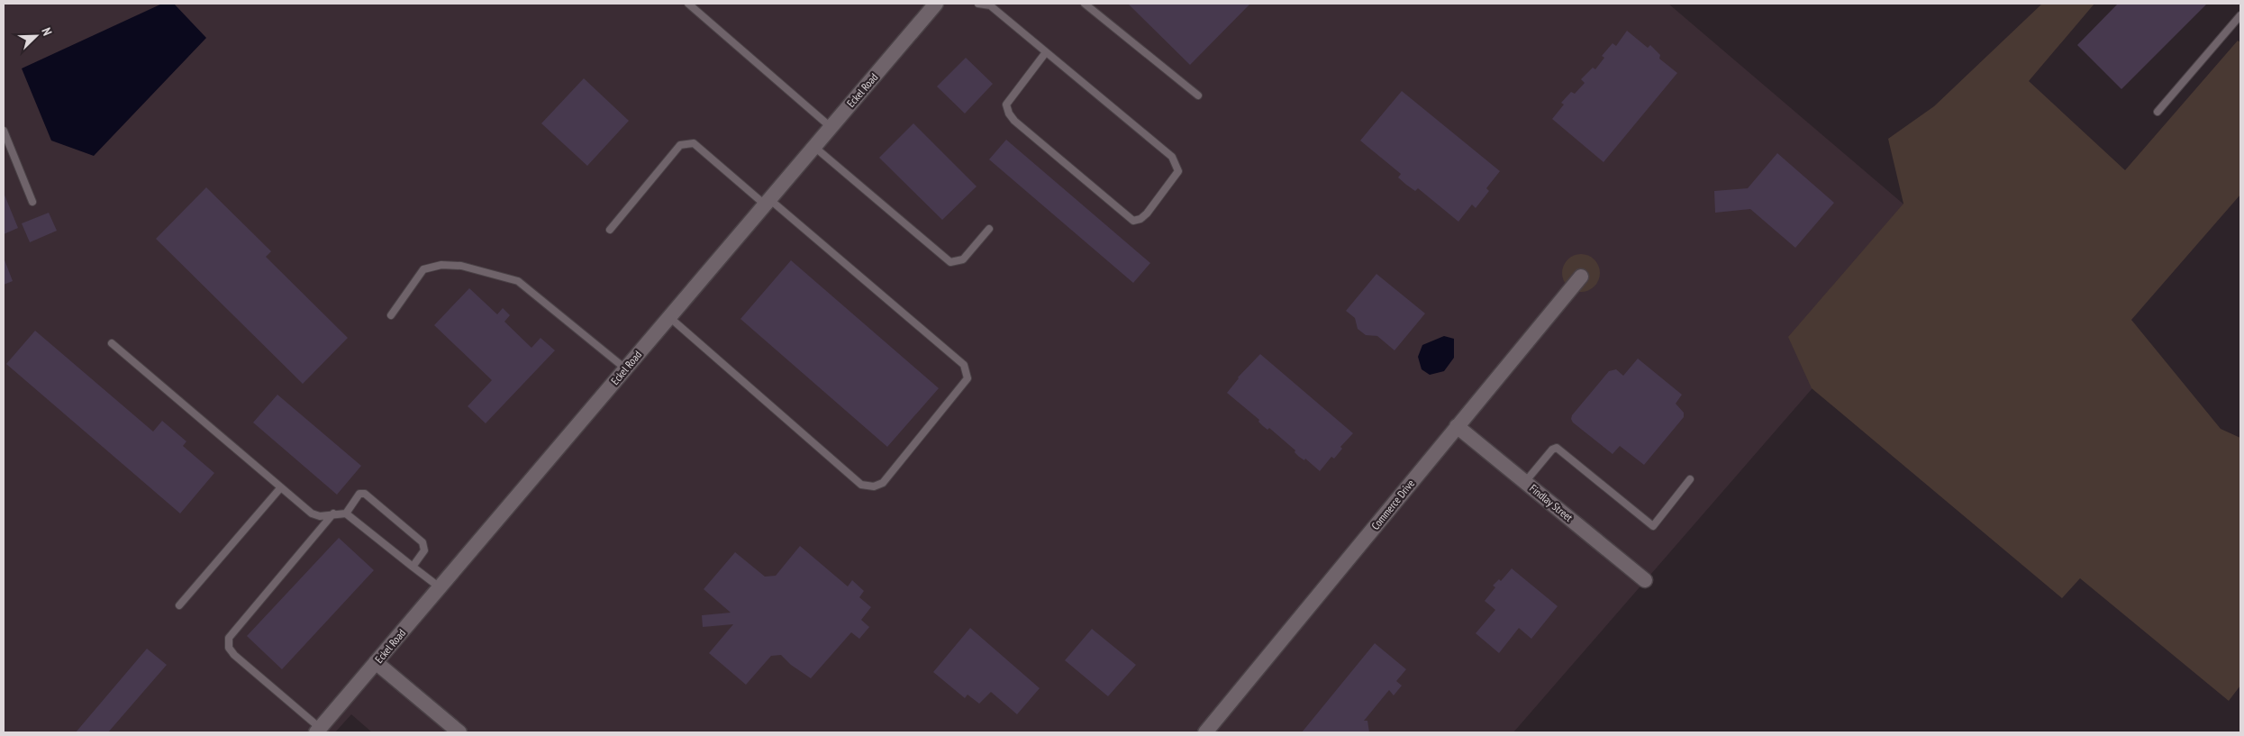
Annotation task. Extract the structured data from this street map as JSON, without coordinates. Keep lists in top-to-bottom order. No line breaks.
{"streets":{"street":["Eckel Road","Findlay Street","Commerce Drive"]},"crossings":[["Findlay Street","Commerce Drive"]],"north":"top right"}
